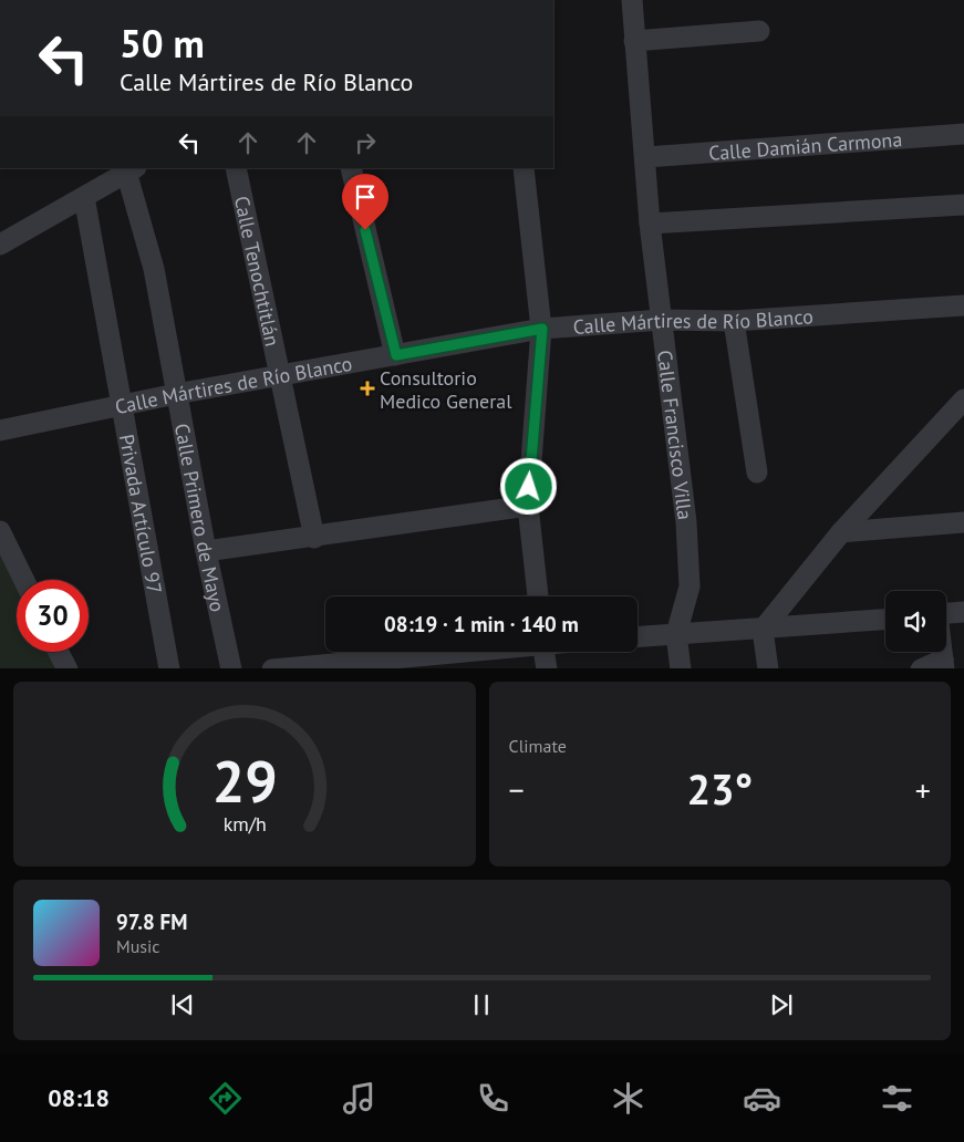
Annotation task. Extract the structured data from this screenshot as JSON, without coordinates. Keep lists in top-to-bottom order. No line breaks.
{"streets":{"street":["Calle Damián Carmona","Calle Tenochtitlán","Calle Mártires de Río Blanco","Calle Francisco Villa","Privada Artículo 97","Calle Primero de Mayo"]},"crossings":[["Calle Damián Carmona","Calle Francisco Villa"],["Calle Tenochtitlán","Calle Mártires de Río Blanco"],["Calle Mártires de Río Blanco","Calle Francisco Villa"],["Calle Mártires de Río Blanco","Privada Artículo 97"],["Calle Mártires de Río Blanco","Calle Primero de Mayo"]],"places":{"health":["Consultorio Medico General"]},"page":{"turn":["50 m","Calle Mártires de Río Blanco"],"limit":"30","trip":"08:19 · 1 min · 140 m","tile":"Climate","heat":["−","23°","+"],"song":["97.8 FM","Music"],"tabs":"08:18","gauge":["29","km/h"]}}
